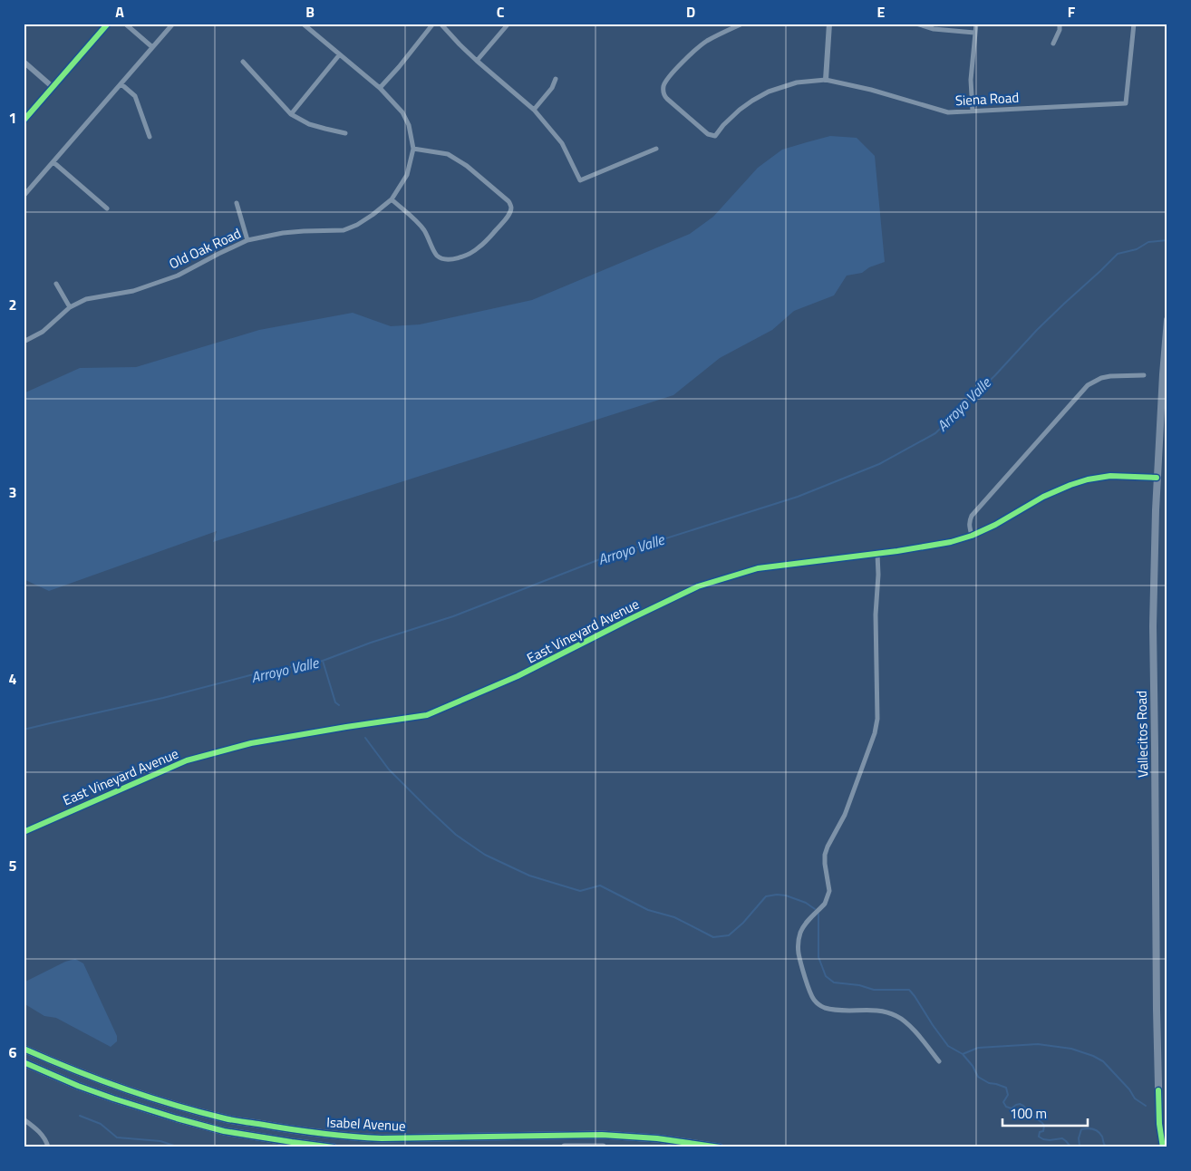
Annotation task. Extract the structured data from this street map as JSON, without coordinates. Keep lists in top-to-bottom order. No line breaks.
{"streets":{"highway":["Isabel Avenue"],"main road":["Vallecitos Road"],"street":["Siena Road","Old Oak Road","East Vineyard Avenue"]},"crossings":[["East Vineyard Avenue","Vallecitos Road"]],"water":["Arroyo Valle"],"scale_bar":"100 m","grid":{"columns":["A","B","C","D","E","F"],"rows":["1","2","3","4","5","6"]}}
